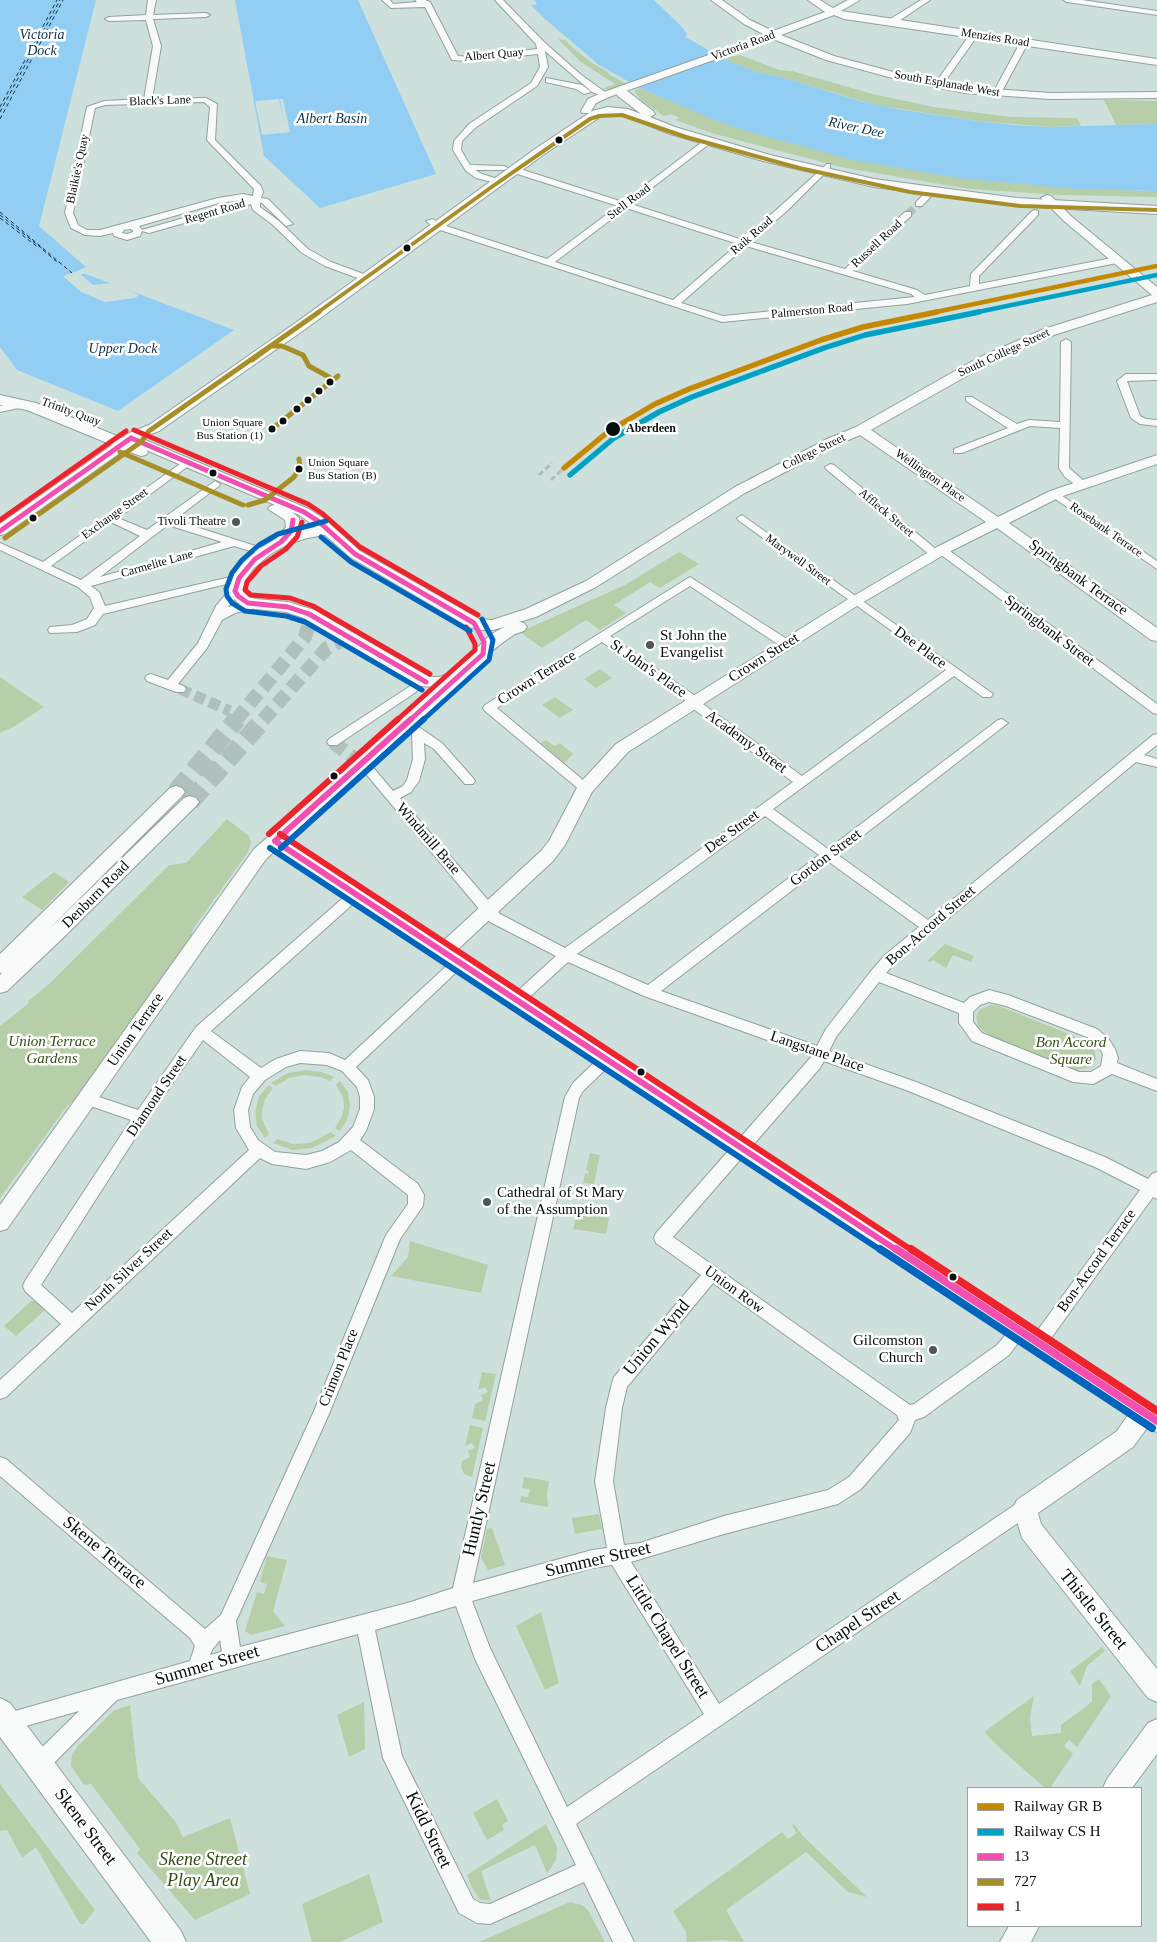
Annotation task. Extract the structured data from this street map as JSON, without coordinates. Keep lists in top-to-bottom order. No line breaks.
{"streets":{"main road":["Trinity Quay","Skene Street"],"street":["Menzies Road","Victoria Road","Albert Quay","South Esplanade West","Black's Lane","Blaikie's Quay","Stell Road","Regent Road","Raik Road","Russell Road","Palmerston Road","South College Street","College Street","Wellington Place","Affleck Street","Exchange Street","Rosebank Terrace","Marywell Street","Carmelite Lane","Springbank Terrace","Springbank Street","Dee Place","Crown Street","St John's Place","Crown Terrace","Academy Street","Dee Street","Windmill Brae","Gordon Street","Denburn Road","Bon-Accord Street","Union Terrace","Langstane Place","Diamond Street","Bon-Accord Terrace","North Silver Street","Union Row","Union Wynd","Crimon Place","Huntly Street","Skene Terrace","Summer Street","Thistle Street","Chapel Street","Little Chapel Street","Kidd Street"]},"crossings":[["Menzies Road","Victoria Road"],["Victoria Road","South Esplanade West"],["Black's Lane","Blaikie's Quay"],["Black's Lane","Regent Road"],["Blaikie's Quay","Regent Road"],["Stell Road","Palmerston Road"],["Raik Road","Palmerston Road"],["South College Street","College Street"],["South College Street","Wellington Place"],["College Street","Wellington Place"],["College Street","Union Terrace"],["Wellington Place","Springbank Terrace"],["Wellington Place","Crown Street"],["Affleck Street","Springbank Street"],["Affleck Street","Crown Street"],["Rosebank Terrace","Crown Street"],["Marywell Street","Dee Place"],["Marywell Street","Crown Street"],["Springbank Terrace","Crown Street"],["Springbank Street","Crown Street"],["Dee Place","Crown Street"],["Dee Place","Dee Street"],["Crown Street","St John's Place"],["Crown Street","Crown Terrace"],["Crown Street","Academy Street"],["Crown Street","Windmill Brae"],["Crown Street","Langstane Place"],["St John's Place","Crown Terrace"],["St John's Place","Academy Street"],["Academy Street","Dee Street"],["Dee Street","Langstane Place"],["Windmill Brae","Union Terrace"],["Windmill Brae","Langstane Place"],["Gordon Street","Langstane Place"],["Bon-Accord Street","Langstane Place"],["Bon-Accord Street","Union Row"],["Langstane Place","Bon-Accord Terrace"],["Diamond Street","North Silver Street"],["North Silver Street","Crimon Place"],["Union Row","Union Wynd"],["Union Row","Summer Street"],["Union Wynd","Summer Street"],["Union Wynd","Little Chapel Street"],["Crimon Place","Skene Terrace"],["Crimon Place","Summer Street"],["Huntly Street","Summer Street"],["Summer Street","Little Chapel Street"],["Summer Street","Skene Street"],["Summer Street","Kidd Street"],["Thistle Street","Chapel Street"],["Chapel Street","Little Chapel Street"]],"water":["Victoria Dock","Albert Basin","River Dee","Upper Dock"],"parks":["Union Terrace Gardens","Bon Accord Square","Skene Street Play Area"],"places":["Union Square Bus Station (1)","Aberdeen","Union Square Bus Station (B)","Tivoli Theatre","St John the Evangelist","Cathedral of St Mary of the Assumption","Gilcomston Church"],"lines":["transit line 727","transit line 1","transit line 13"],"legend":["Railway GR B","Railway CS H","13","727","1"]}
